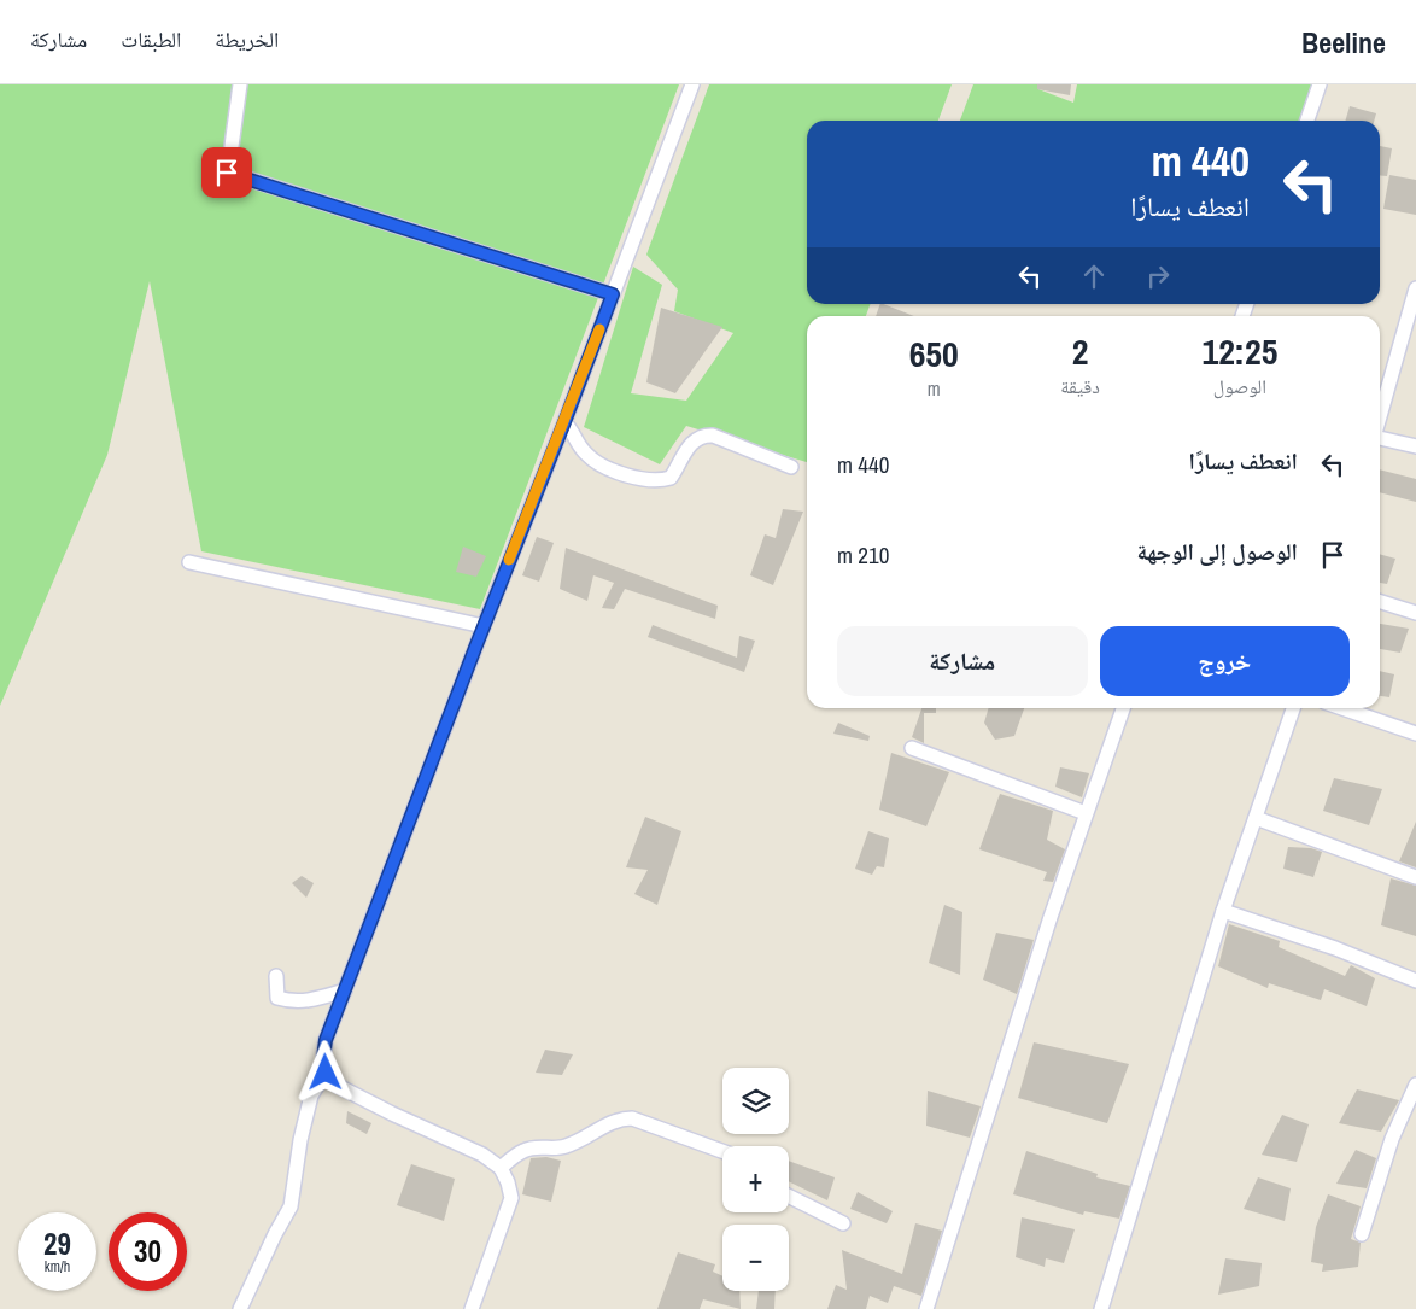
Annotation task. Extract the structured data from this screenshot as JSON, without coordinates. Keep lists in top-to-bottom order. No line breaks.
{"page":{"header":"Beeline","nav":["الخريطة","الطبقات","مشاركة"],"turn":["440 m","انعطف يسارًا"],"eta":["12:25","الوصول","2","دقيقة","650","m"],"list":[{"name":"انعطف يسارًا","value":"440 m"},{"name":"الوصول إلى الوجهة","value":"210 m"}],"buttons":["خروج","مشاركة"],"map_buttons":["+","−"],"speed":"29 km/h","limit":"30"}}
